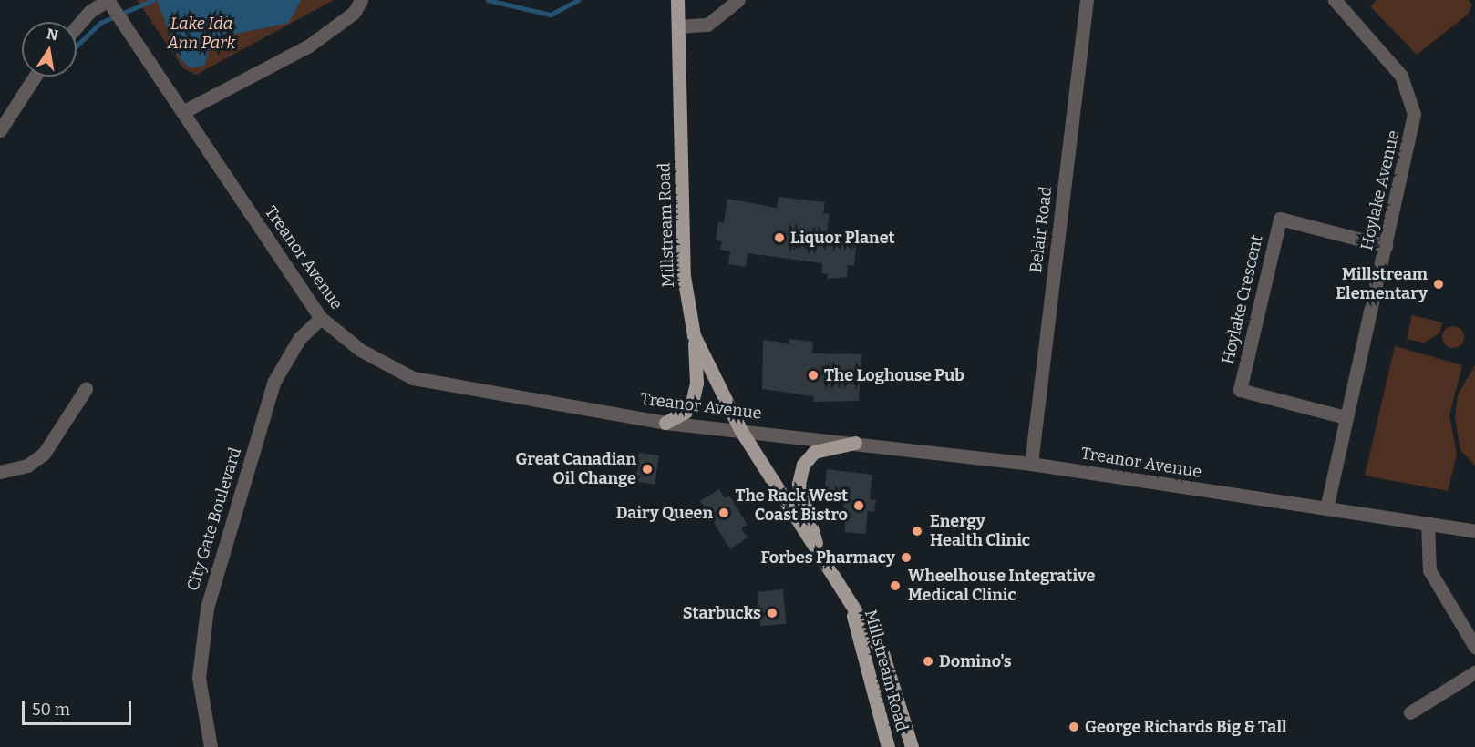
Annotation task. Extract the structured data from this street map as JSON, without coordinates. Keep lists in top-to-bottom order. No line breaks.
{"streets":{"main road":["Millstream Road"],"street":["Hoylake Avenue","Belair Road","Treanor Avenue","Hoylake Crescent","City Gate Boulevard"]},"crossings":[["Hoylake Avenue","Treanor Avenue"],["Hoylake Avenue","Hoylake Crescent"],["Millstream Road","Treanor Avenue"],["Belair Road","Treanor Avenue"],["Treanor Avenue","City Gate Boulevard"]],"parks":["Lake Ida Ann Park"],"places":["Liquor Planet","Millstream Elementary","The Loghouse Pub","Great Canadian Oil Change","The Rack West Coast Bistro","Dairy Queen","Energy Health Clinic","Forbes Pharmacy","Wheelhouse Integrative Medical Clinic","Starbucks","Domino's","George Richards Big & Tall"],"scale_bar":"50 m","north":"top"}
